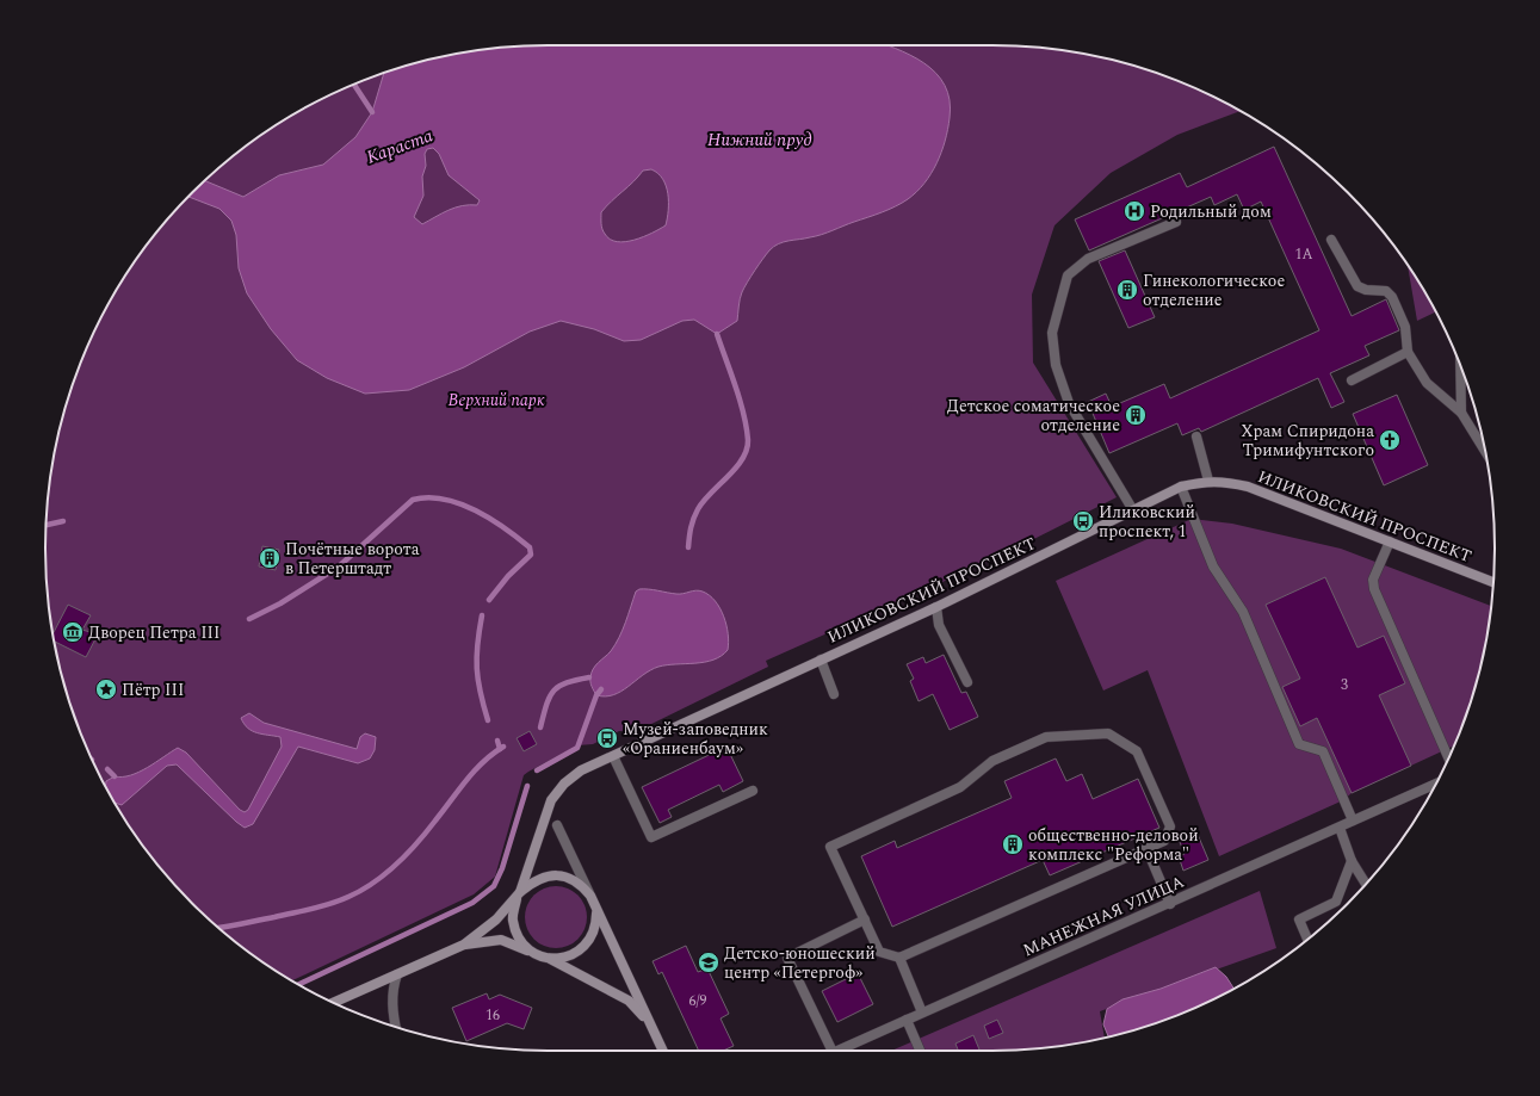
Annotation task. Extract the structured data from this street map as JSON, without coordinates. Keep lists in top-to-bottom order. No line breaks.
{"streets":{"main road":["ИЛИКОВСКИЙ ПРОСПЕКТ"],"street":["МАНЕЖНАЯ УЛИЦА"]},"water":["Нижний пруд","Караста"],"parks":["Верхний парк"],"places":{"hospital":["Родильный дом"],"building":["Гинекологическое отделение","Детское соматическое отделение","Почётные ворота в Петерштадт","oбщеcтвенно-деловoй кoмплeкc \"Peфoрма\""],"church":["Храм Спиридона Тримифунтского"],"bus stop":["Иликовский проспект, 1","Музей-заповедник «Ораниенбаум»"],"museum":["Дворец Петра III"],"place":["Пётр III"],"school or university":["Детско-юношеский центр «Петергоф»"]},"house_numbers":["1А","3","6/9","16"]}
